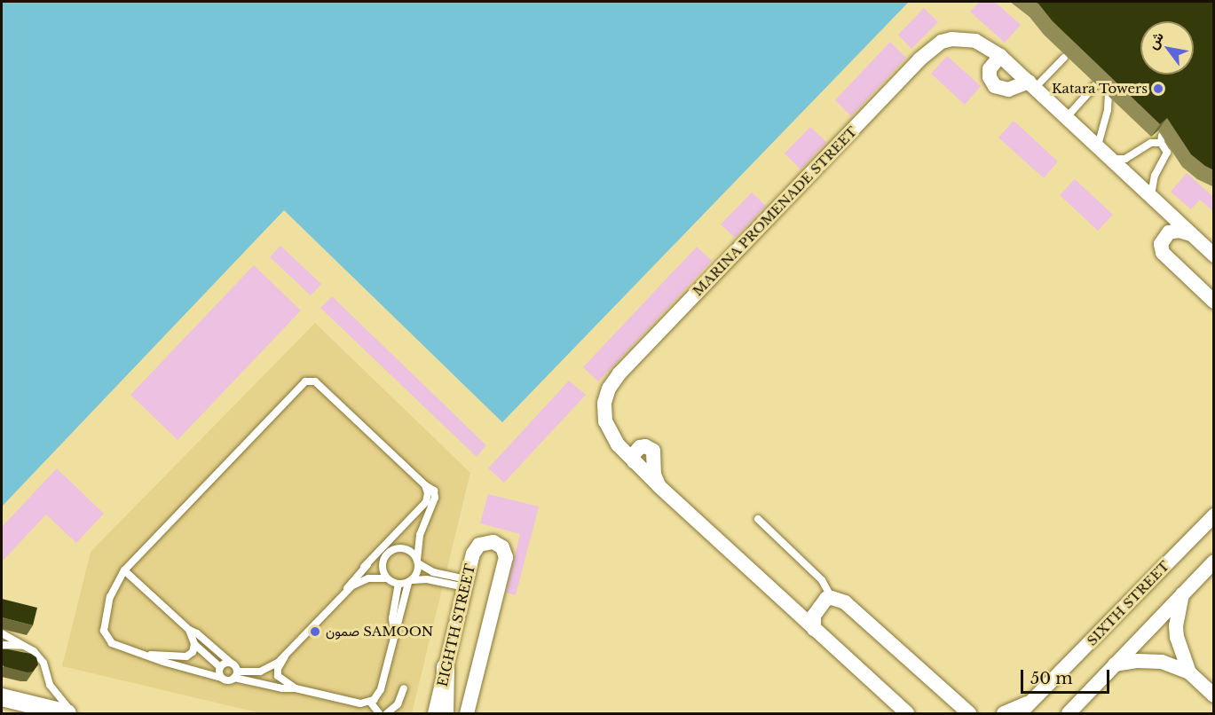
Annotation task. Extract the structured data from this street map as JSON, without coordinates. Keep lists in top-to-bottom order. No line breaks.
{"streets":{"street":["MARINA PROMENADE STREET","SIXTH STREET","EIGHTH STREET"]},"places":["Katara Towers","صمون SAMOON"],"scale_bar":"50 m","north":"top left"}
